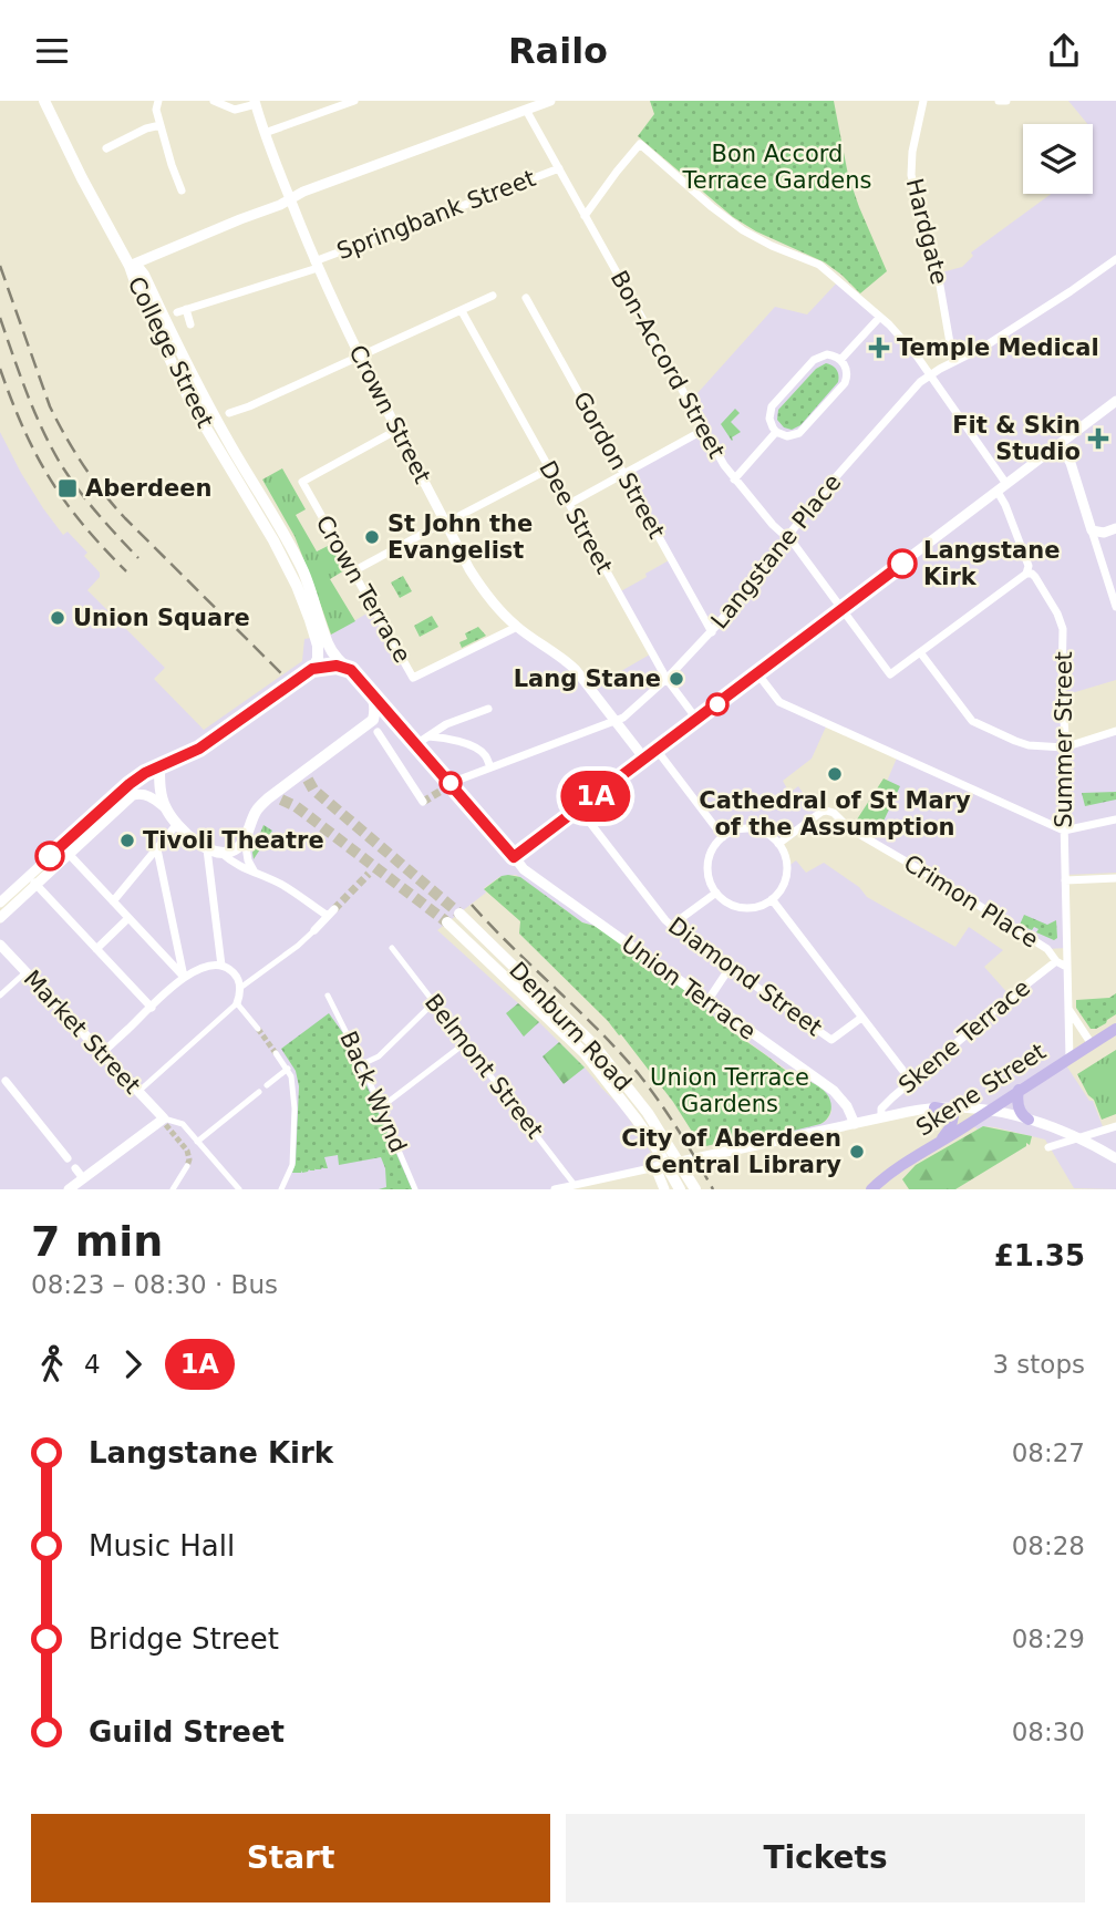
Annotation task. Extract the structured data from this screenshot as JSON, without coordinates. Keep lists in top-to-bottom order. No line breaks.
{"streets":{"main road":["College Street","Denburn Road","Skene Street"],"street":["Springbank Street","Hardgate","Bon-Accord Street","Crown Street","Gordon Street","Dee Street","Langstane Place","Crown Terrace","Summer Street","Crimon Place","Diamond Street","Union Terrace","Market Street","Skene Terrace","Belmont Street","Back Wynd"]},"crossings":[["Springbank Street","Bon-Accord Street"],["Springbank Street","Crown Street"],["Hardgate","Langstane Place"],["Bon-Accord Street","Langstane Place"],["Crown Street","Langstane Place"],["Crown Street","Crown Terrace"],["Gordon Street","Langstane Place"],["Dee Street","Langstane Place"],["Langstane Place","Union Terrace"],["Summer Street","Crimon Place"],["Summer Street","Skene Street"],["Crimon Place","Skene Terrace"]],"parks":["Bon Accord Terrace Gardens","Union Terrace Gardens"],"places":{"health":["Temple Medical","Fit & Skin Studio"],"transit":["Aberdeen"],"other":["St John the Evangelist","Langstane Kirk","Union Square","Lang Stane","Cathedral of St Mary of the Assumption","Tivoli Theatre","City of Aberdeen Central Library"]},"lines":["bus line 1A"],"page":{"header":"Railo","on_map":"1A","heading":["7 min","08:23 – 08:30 · Bus","£1.35"],"legs":["4","1A","3 stops"],"list":[{"name":"Langstane Kirk","value":"08:27"},{"name":"Music Hall","value":"08:28"},{"name":"Bridge Street","value":"08:29"},{"name":"Guild Street","value":"08:30"}],"buttons":["Start","Tickets"]}}
